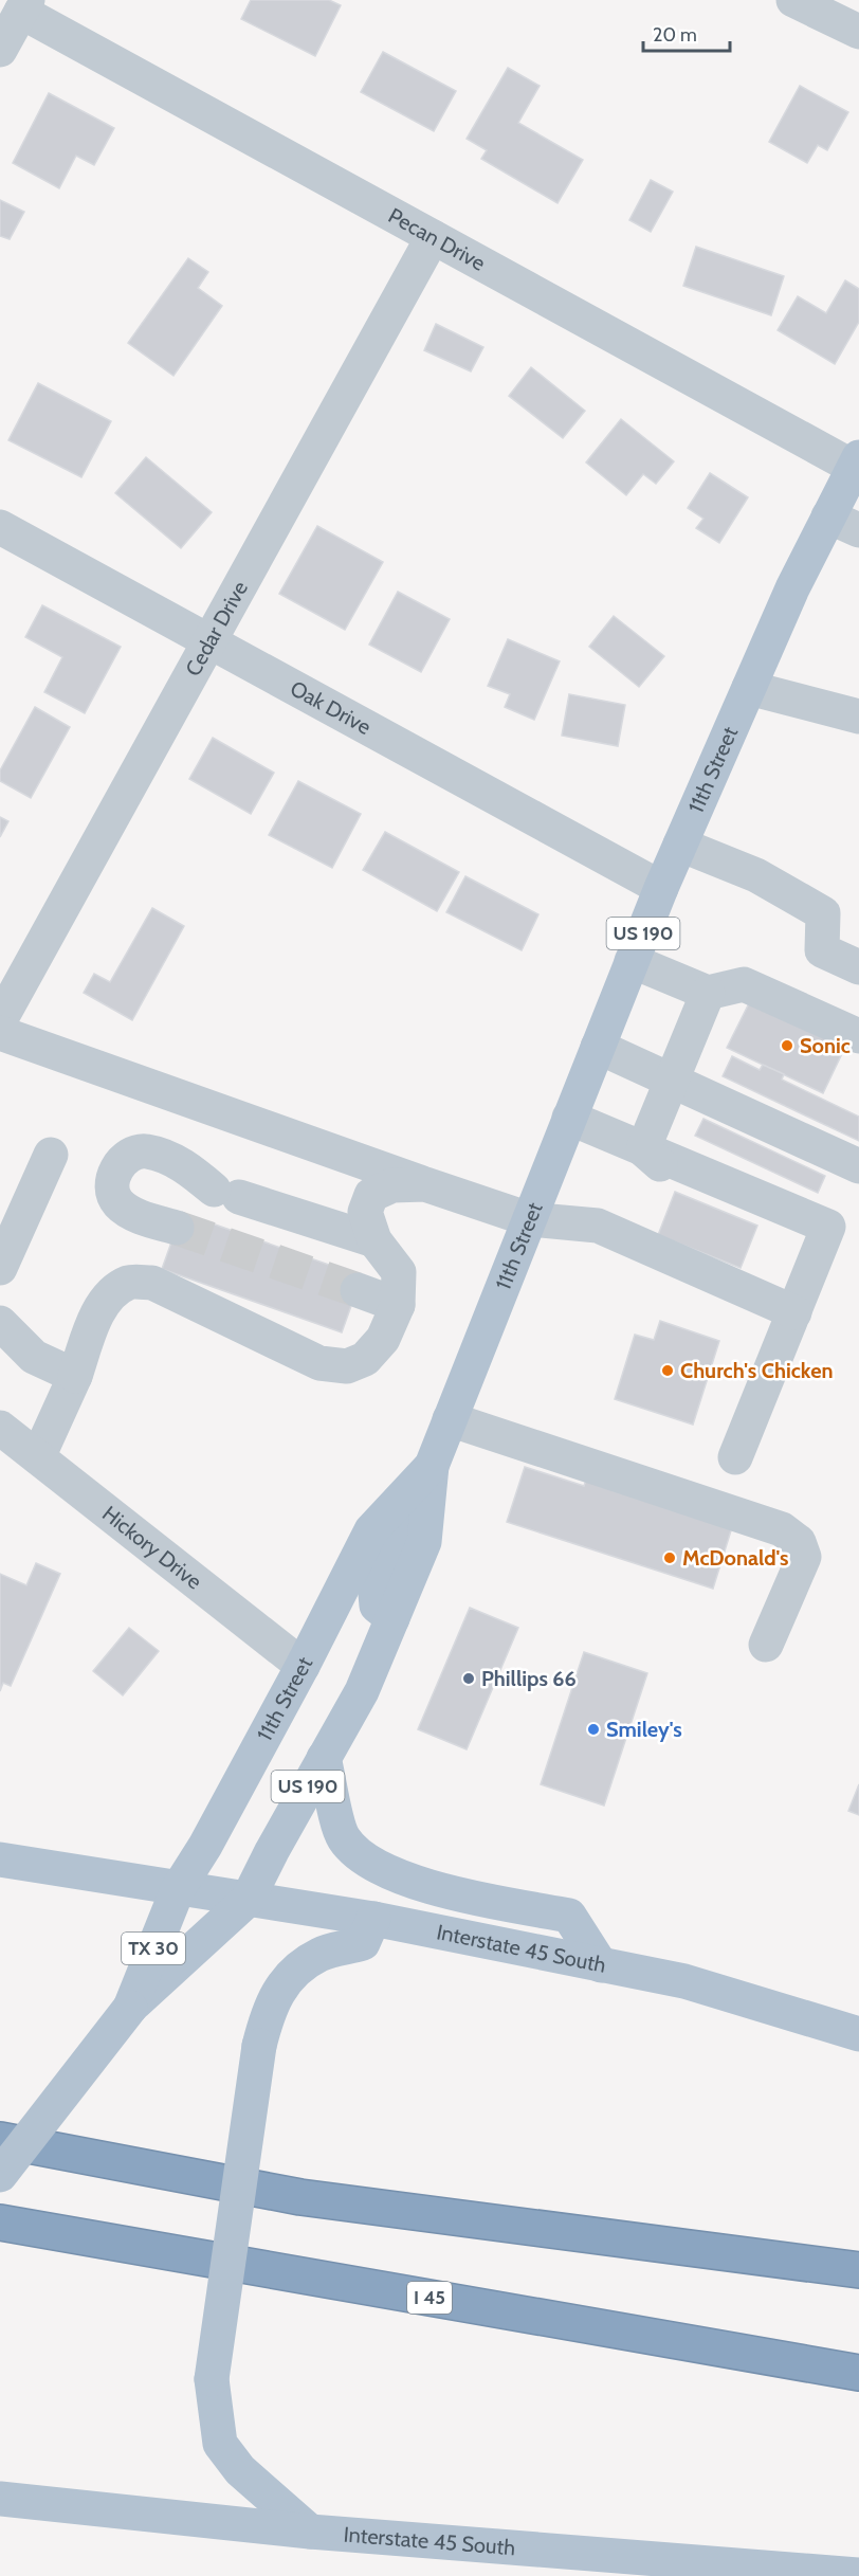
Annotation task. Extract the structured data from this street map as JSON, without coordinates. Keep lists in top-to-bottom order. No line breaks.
{"streets":{"highway":["I 45"],"main road":["11th Street","US 190","TX 30","Interstate 45 South"],"street":["Pecan Drive","Cedar Drive","Oak Drive","Hickory Drive"]},"crossings":[["Pecan Drive","Cedar Drive"],["Pecan Drive","11th Street"],["Cedar Drive","Oak Drive"],["Oak Drive","11th Street"],["11th Street","Hickory Drive"],["11th Street","Interstate 45 South"]],"places":["Sonic","Church's Chicken","McDonald's","Phillips 66","Smiley's"],"scale_bar":"20 m"}
